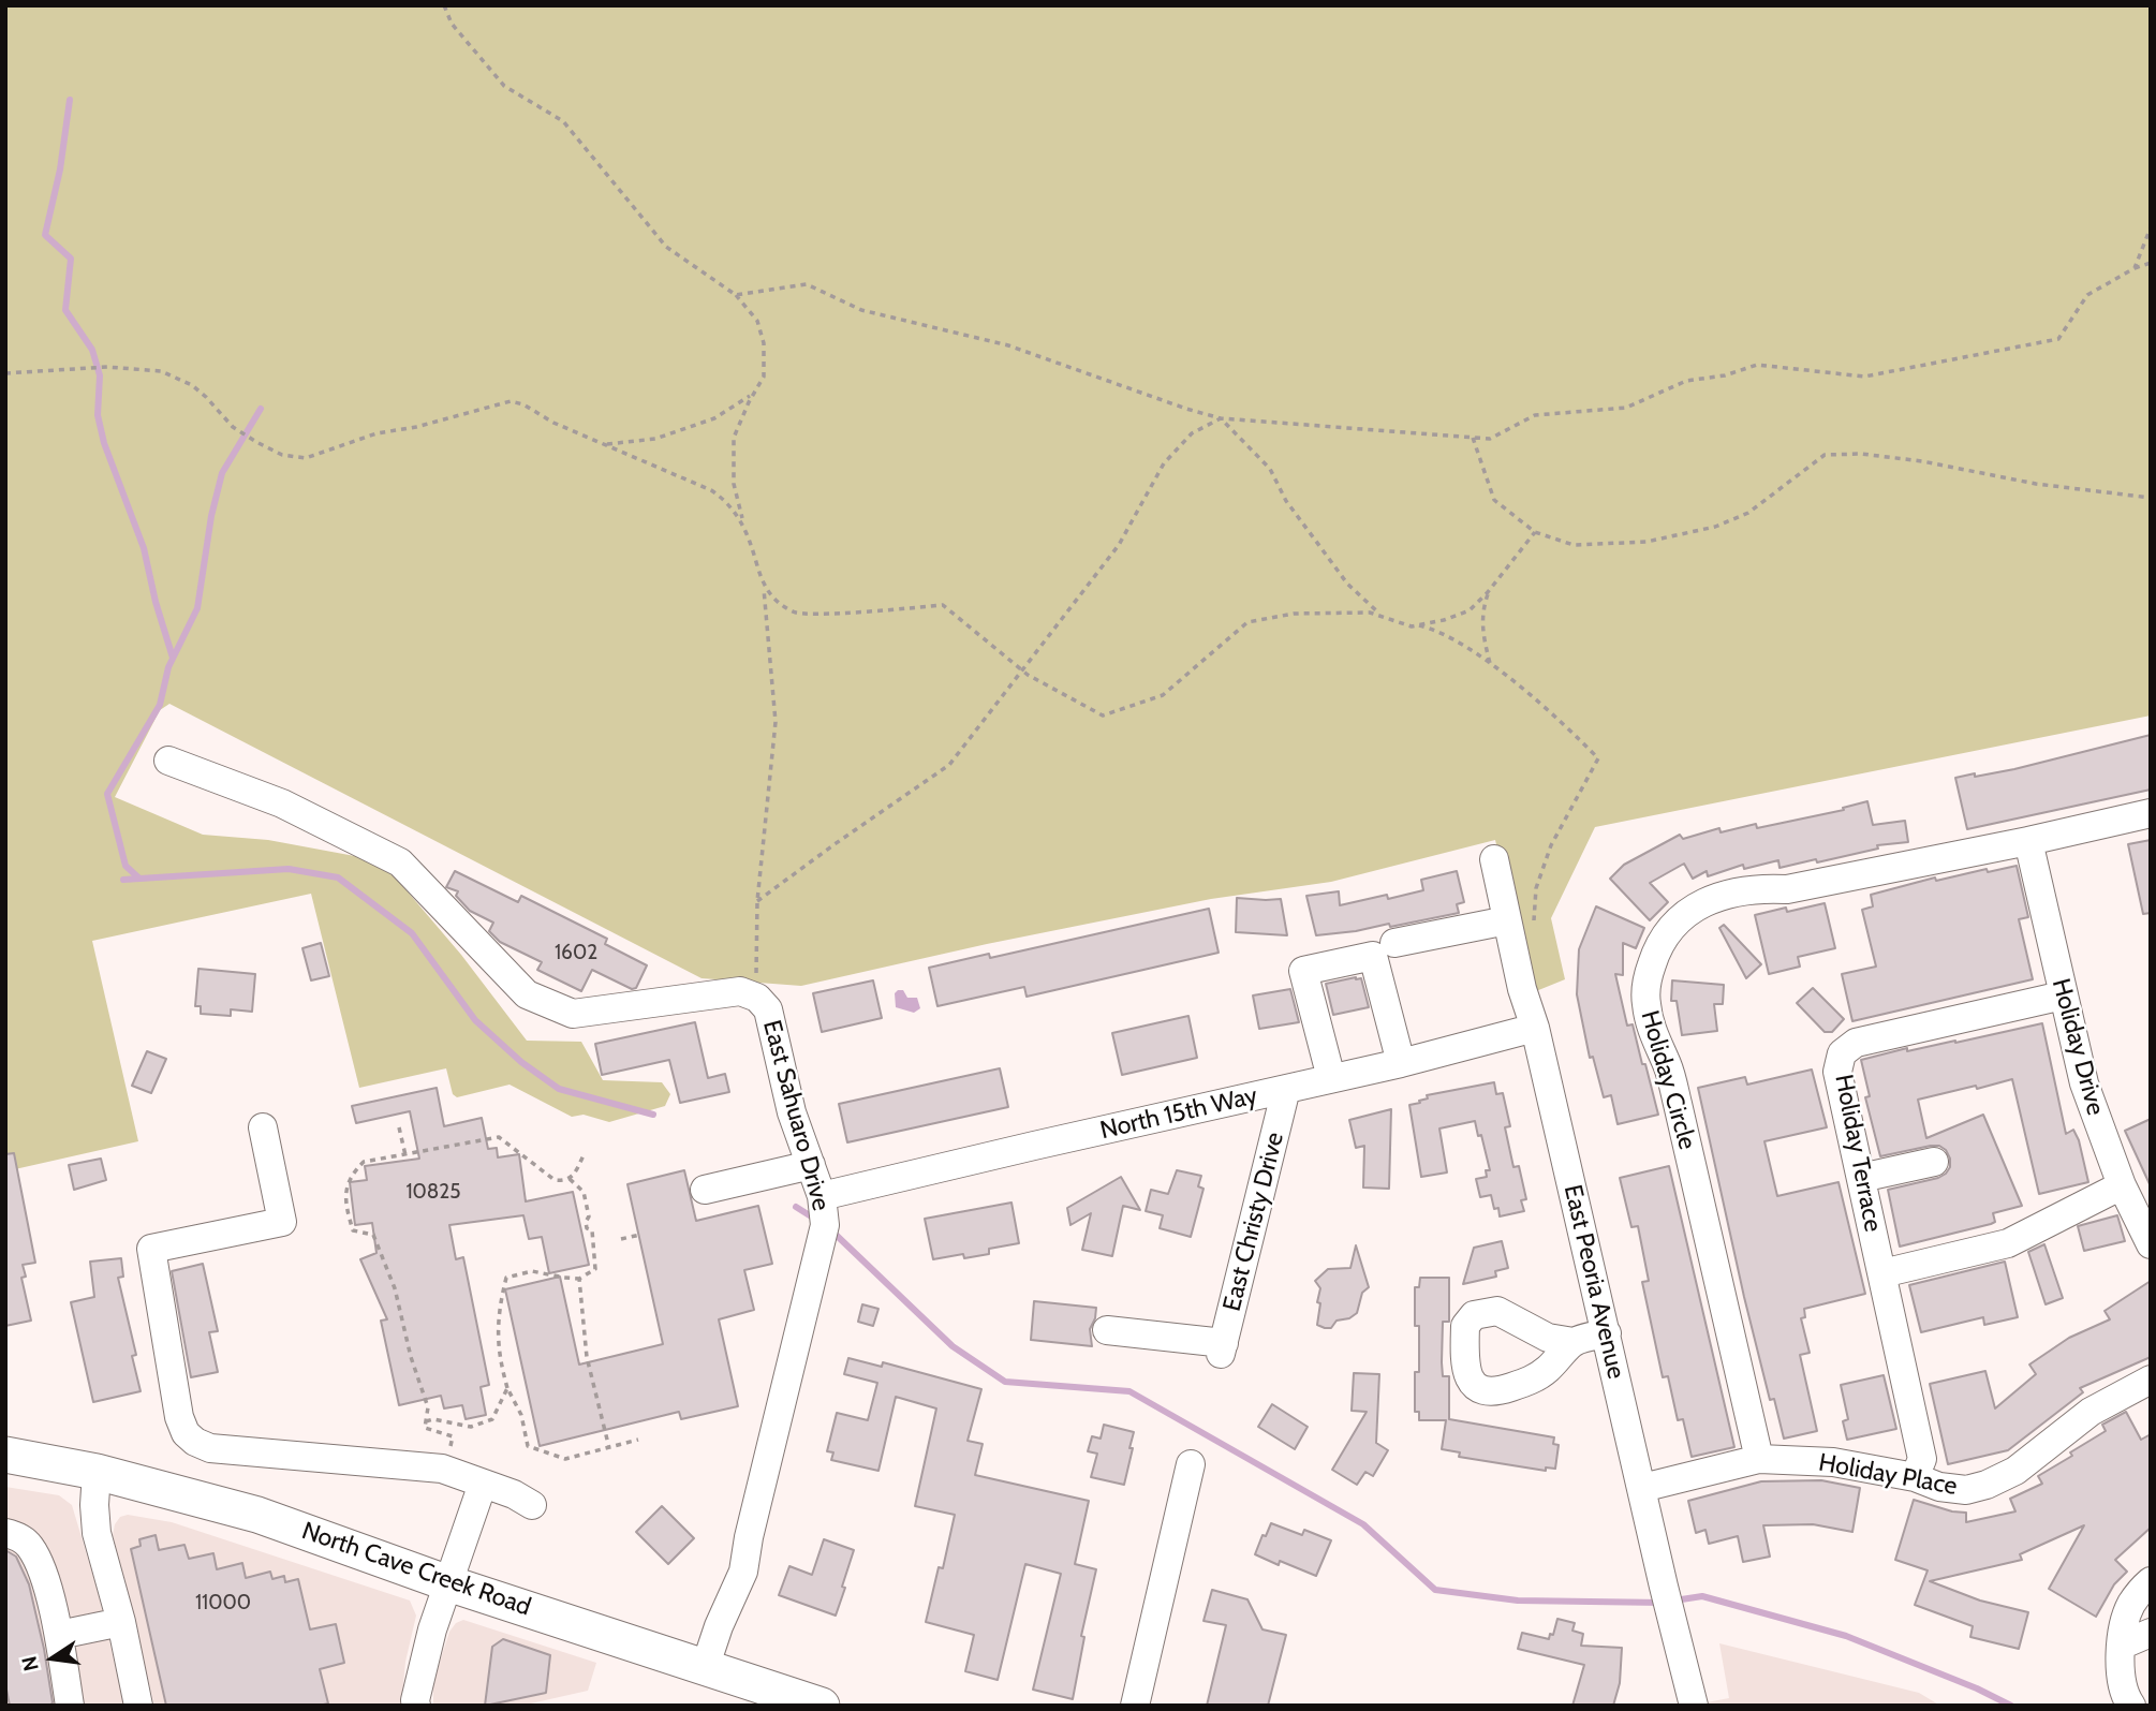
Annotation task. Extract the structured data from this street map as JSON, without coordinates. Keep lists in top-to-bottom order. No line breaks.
{"streets":{"main road":["North Cave Creek Road"],"street":["Holiday Drive","Holiday Circle","North 15th Way","East Sahuaro Drive","Holiday Terrace","East Christy Drive","East Peoria Avenue","Holiday Place"]},"crossings":[["Holiday Drive","Holiday Circle"],["Holiday Drive","Holiday Terrace"],["Holiday Circle","Holiday Place"],["North 15th Way","East Sahuaro Drive"],["North 15th Way","East Christy Drive"],["North 15th Way","East Peoria Avenue"],["East Sahuaro Drive","North Cave Creek Road"],["Holiday Terrace","Holiday Place"],["East Peoria Avenue","Holiday Place"]],"house_numbers":["1602","10825","11000"],"north":"left"}
